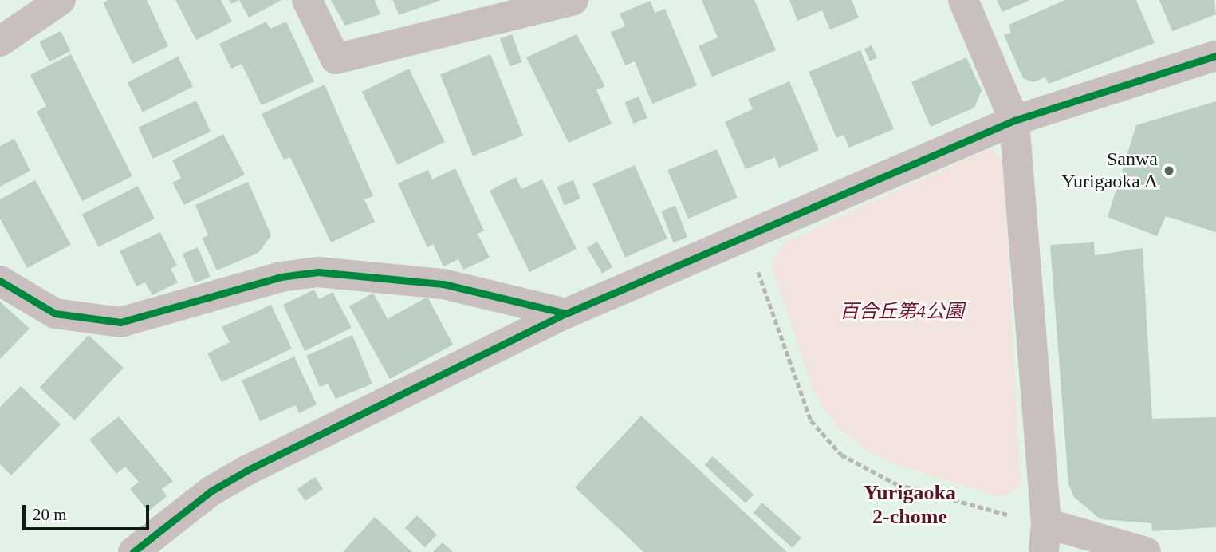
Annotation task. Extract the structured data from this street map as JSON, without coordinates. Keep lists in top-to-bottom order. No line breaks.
{"districts":["Yurigaoka 2-chome"],"parks":["百合丘第4公園"],"places":["Sanwa Yurigaoka A"],"scale_bar":"20 m"}
